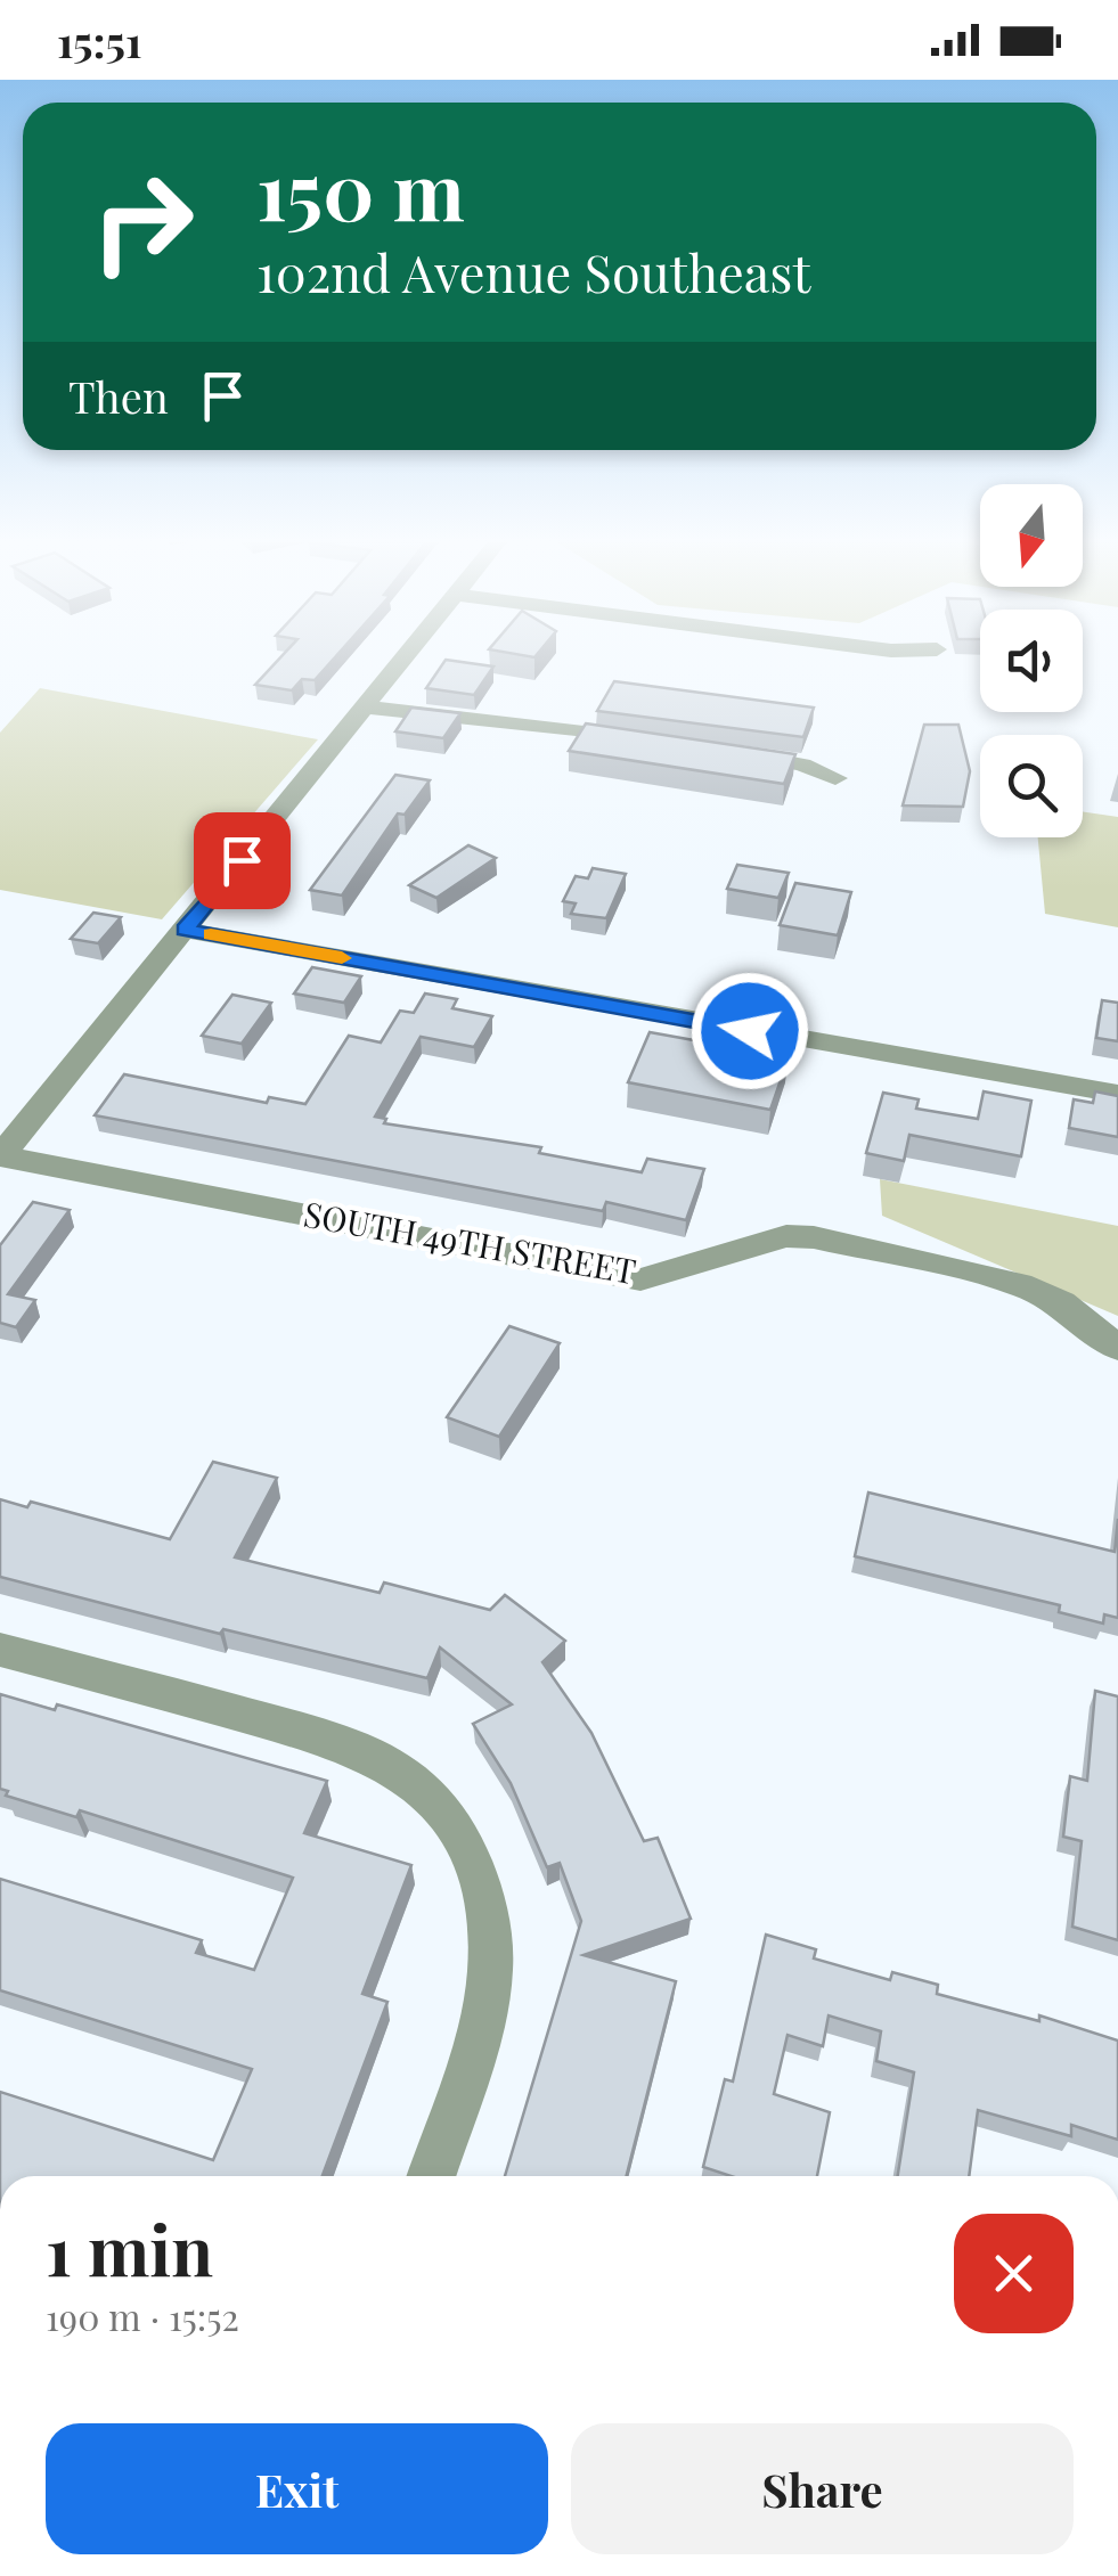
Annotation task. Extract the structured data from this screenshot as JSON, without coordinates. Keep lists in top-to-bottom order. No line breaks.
{"streets":{"street":["SOUTH 49TH STREET"]},"north":"bottom","page":{"status":"15:51","turn":["150 m","102nd Avenue Southeast"],"then":"Then","heading":["1 min","190 m · 15:52"],"buttons":["Exit","Share"]}}
